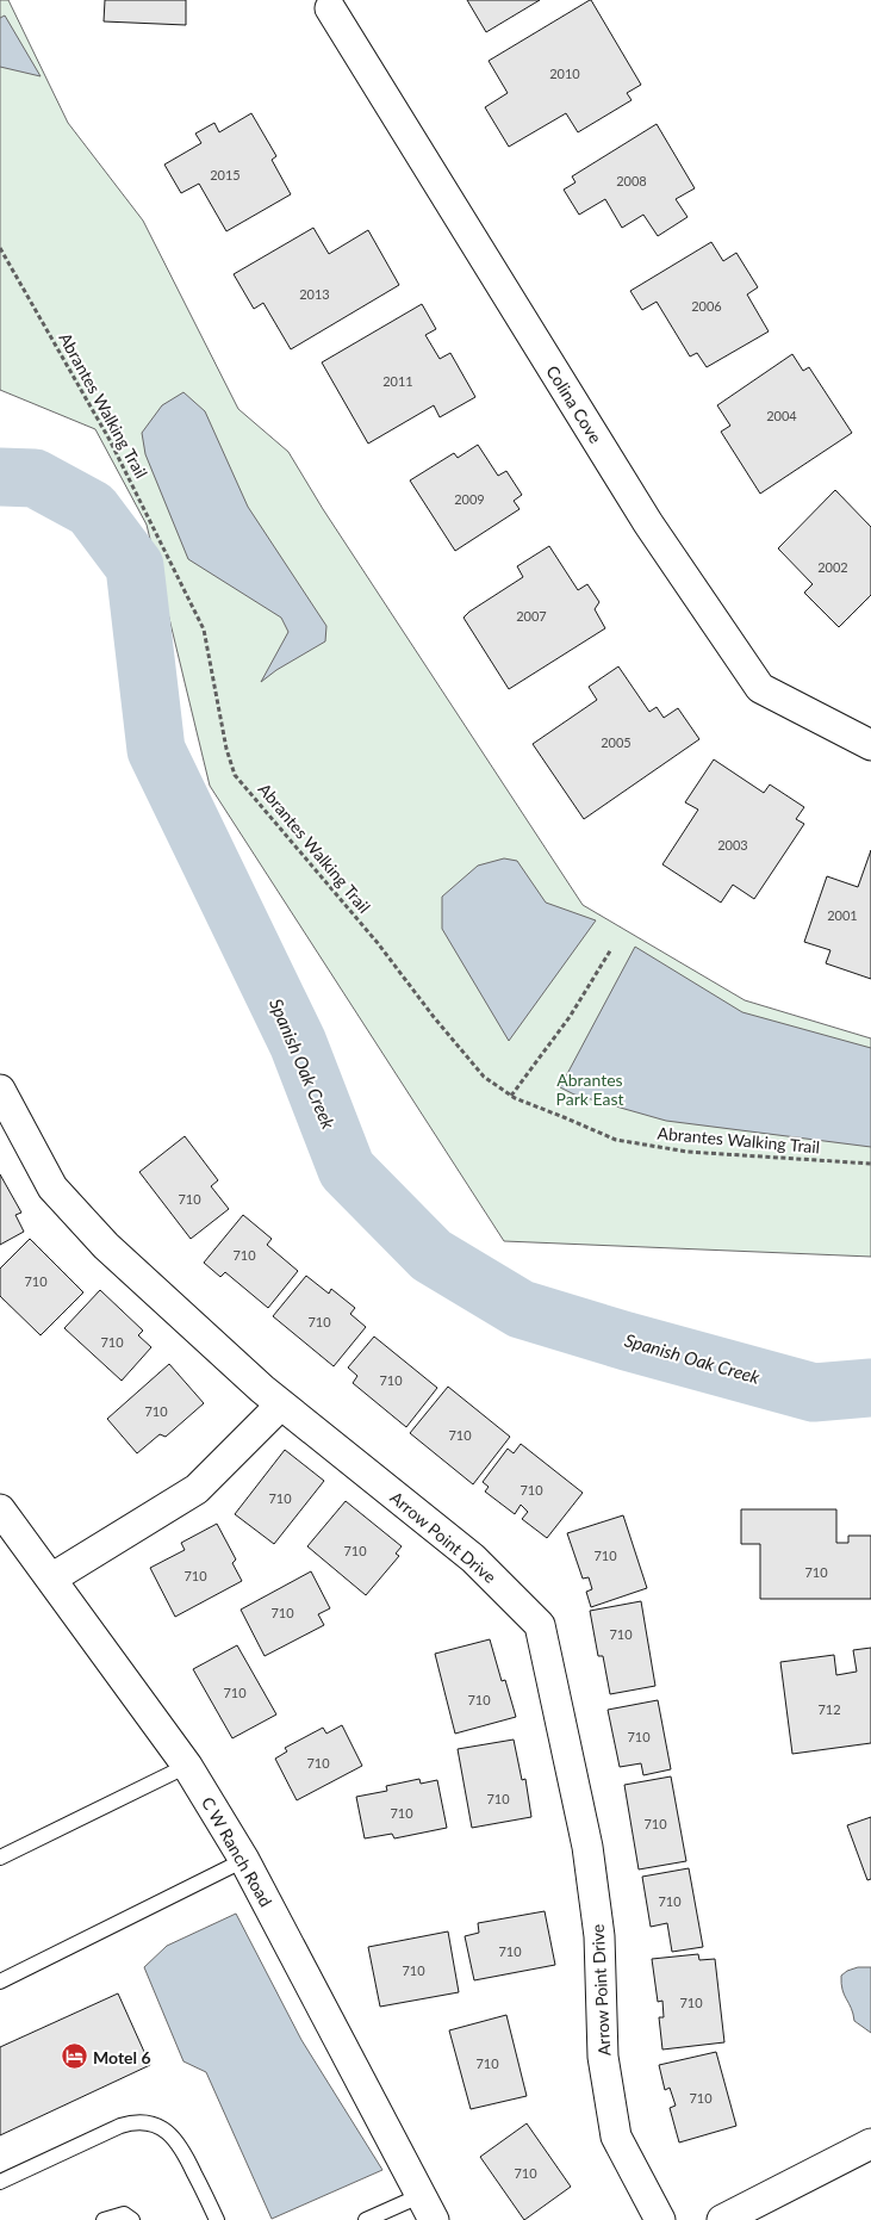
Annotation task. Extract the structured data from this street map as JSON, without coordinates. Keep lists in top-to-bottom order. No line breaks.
{"streets":{"street":["Colina Cove","Arrow Point Drive","C W Ranch Road"],"path":["Abrantes Walking Trail"]},"water":["Spanish Oak Creek"],"parks":["Abrantes Park East"],"places":{"hotel":["Motel 6"]},"house_numbers":["2010","2015","2008","2013","2006","2011","2004","2009","2002","2007","2005","2003","2001","710","710","710","710","710","710","710","710","710","710","710","710","710","710","710","710","710","710","712","710","710","710","710","710","710","710","710","710","710","710","710"]}
